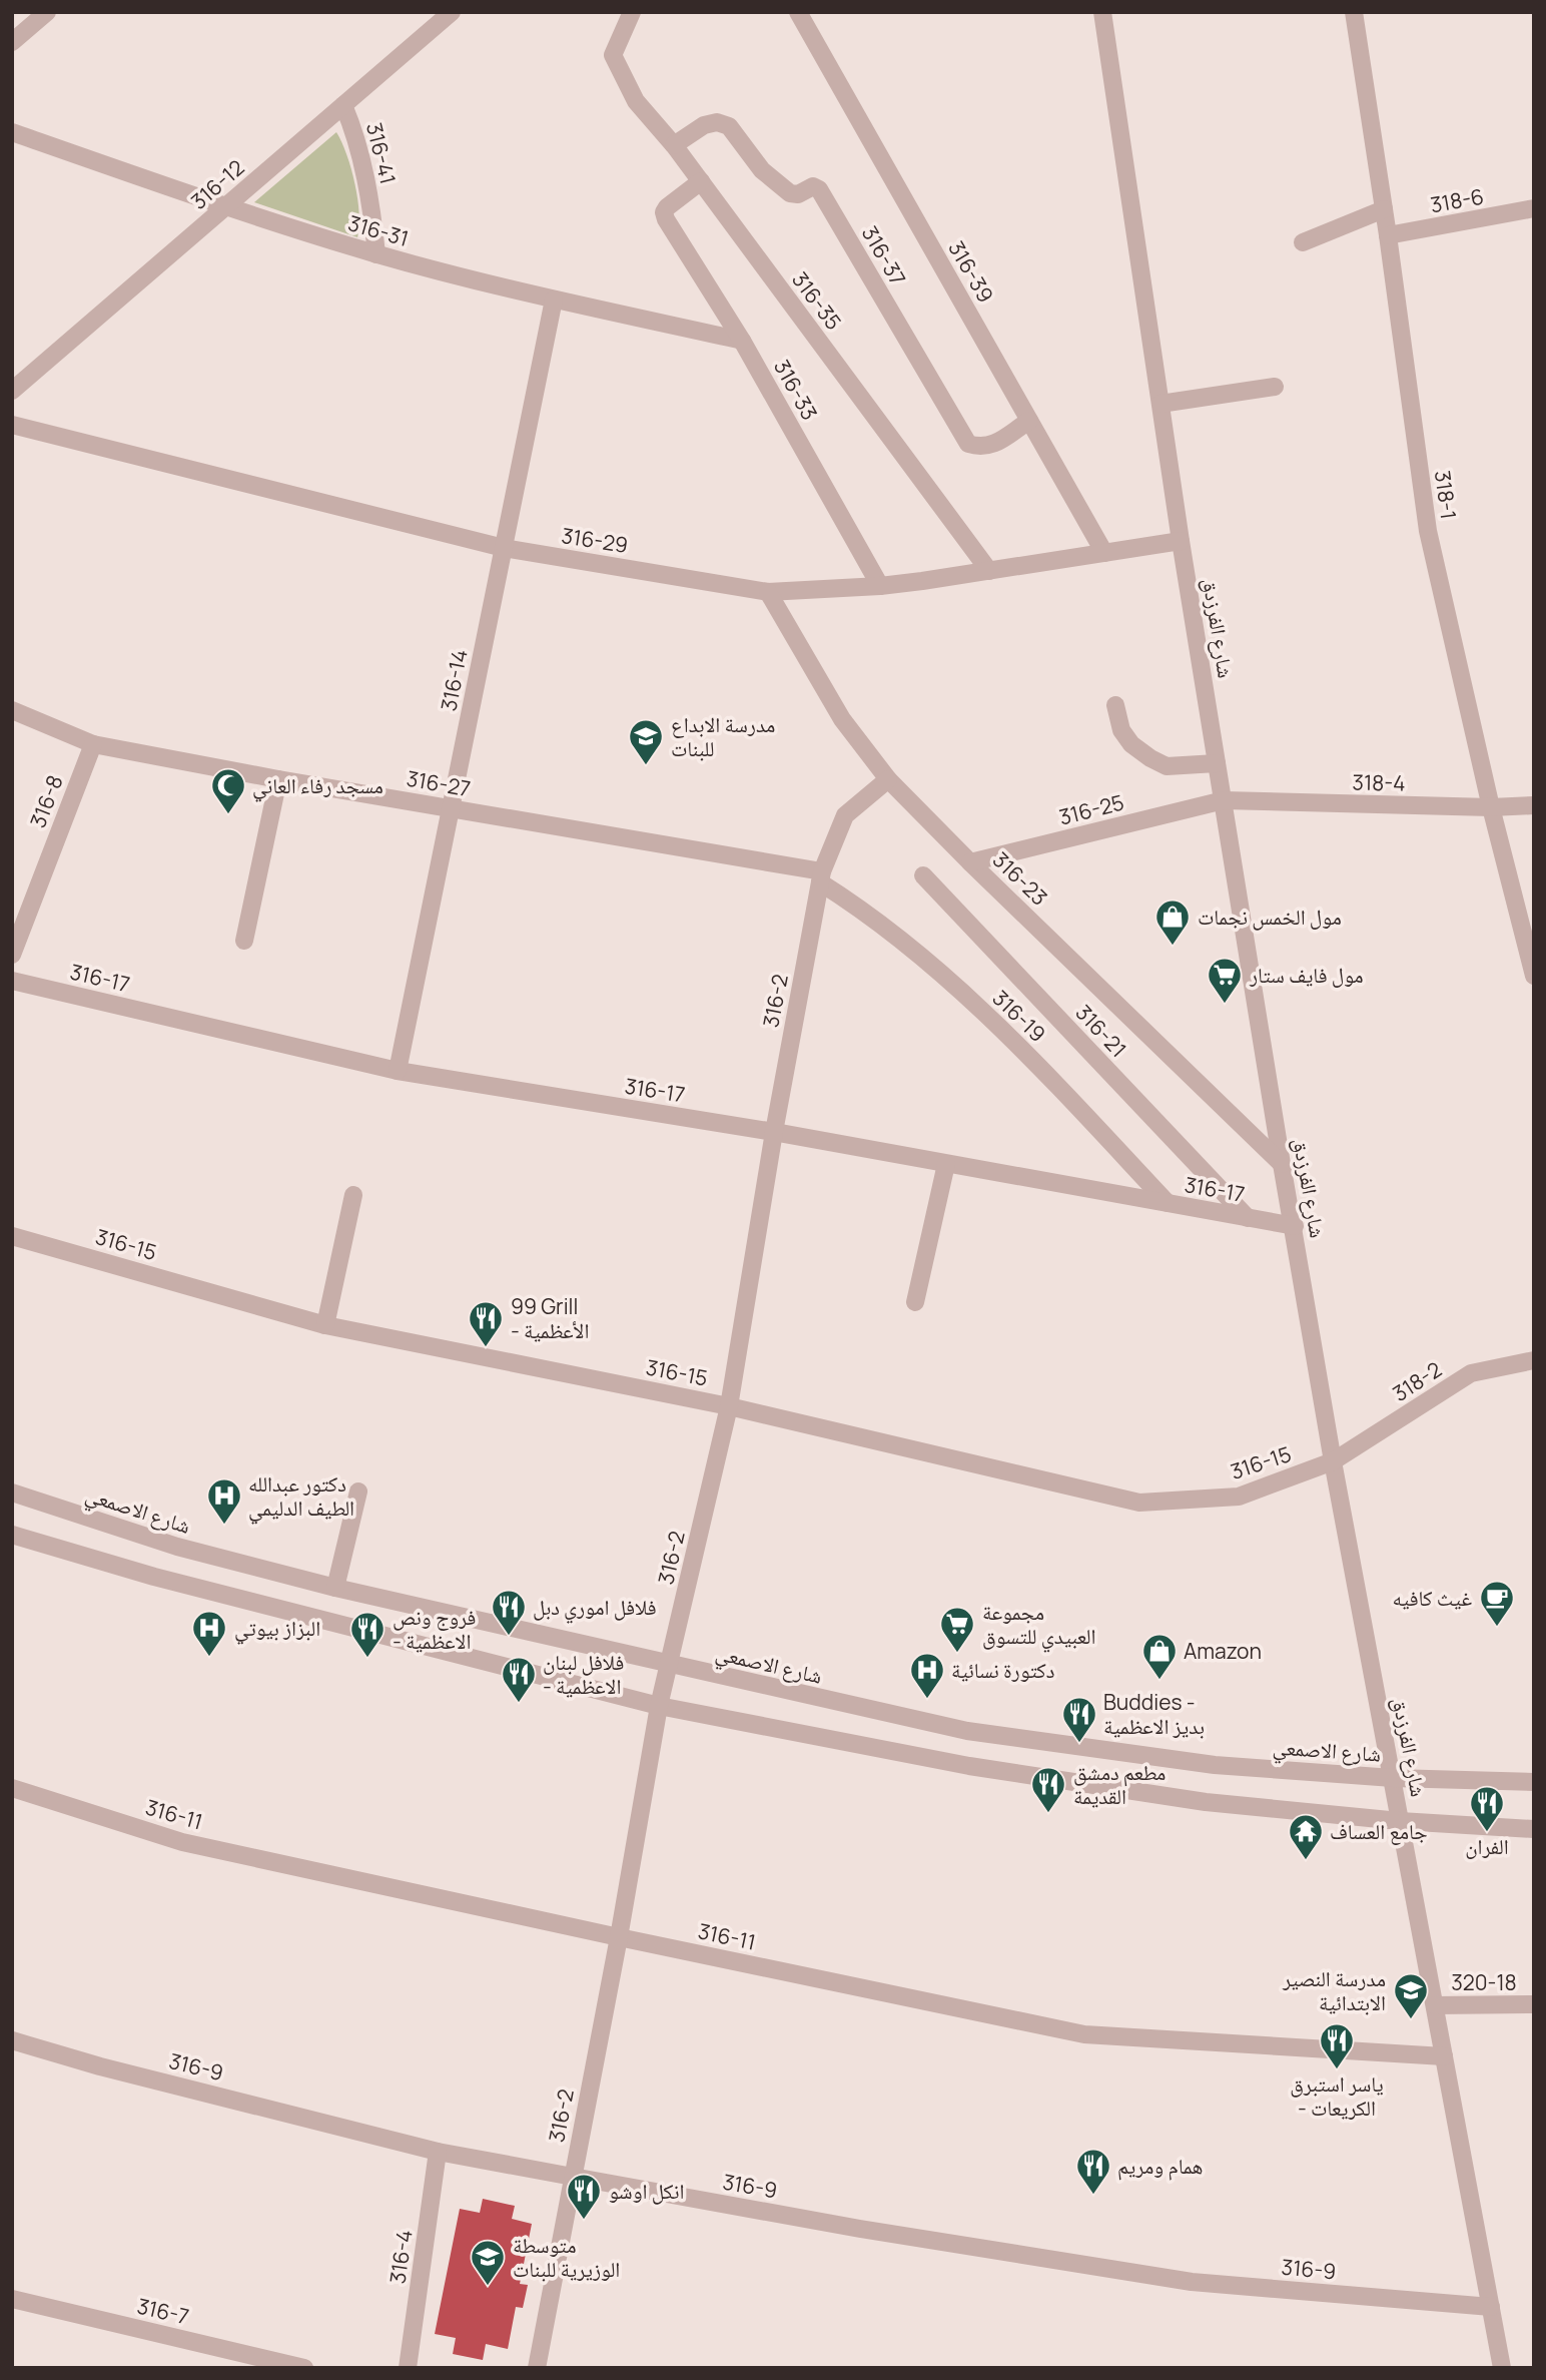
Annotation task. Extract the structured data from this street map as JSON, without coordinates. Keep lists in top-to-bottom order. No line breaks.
{"streets":{"street":["316-41","316-12","318-6","316-31","316-37","316-39","316-35","316-33","318-1","316-29","شارع الفرزدق","316-14","318-4","316-27","316-8","316-25","316-23","316-17","316-2","316-19","316-21","316-15","318-2","شارع الاصمعي","316-11","320-18","316-9","316-4","316-7"]},"crossings":[["316-41","316-12"],["316-41","316-31"],["316-12","316-31"],["318-6","318-1"],["316-31","316-33"],["316-31","316-14"],["316-37","316-39"],["316-37","316-35"],["316-39","316-29"],["316-35","316-33"],["316-35","316-29"],["316-33","316-29"],["318-1","318-4"],["316-29","شارع الفرزدق"],["316-29","316-14"],["316-29","316-23"],["شارع الفرزدق","318-4"],["شارع الفرزدق","316-25"],["شارع الفرزدق","316-23"],["شارع الفرزدق","316-17"],["شارع الفرزدق","316-15"],["شارع الفرزدق","318-2"],["شارع الفرزدق","شارع الاصمعي"],["شارع الفرزدق","316-11"],["شارع الفرزدق","320-18"],["شارع الفرزدق","316-9"],["316-14","316-27"],["316-14","316-17"],["318-4","316-25"],["316-27","316-8"],["316-27","316-2"],["316-27","316-19"],["316-25","316-23"],["316-23","316-2"],["316-17","316-2"],["316-17","316-19"],["316-17","316-21"],["316-2","316-19"],["316-2","316-15"],["316-2","شارع الاصمعي"],["316-2","316-11"],["316-2","316-9"],["316-15","318-2"],["316-9","316-4"]],"places":{"school or university":["مدرسة الابداع للبنات","مدرسة النصير الابتدائية","متوسطة الوزيرية للبنات"],"mosque":["مسجد رفاء العاني"],"shop":["مول الخمس نجمات","Amazon"],"supermarket":["مول فايف ستار","مجموعة العبيدي للتسوق"],"restaurant":["99 Grill - الأعظمية","فلافل اموري دبل","فروج ونص - الاعظمية","فلافل لبنان - الاعظمية","Buddies - بديز الاعظمية","مطعم دمشق القديمة","الفران","ياسر استبرق - الكريعات","همام ومريم","انكل اوشو"],"hospital":["دكتور عبدالله الطيف الدليمي","البزاز بيوتي","دكتورة نسائية"],"cafe":["غيث كافيه"],"temple":["جامع العساف"]}}
